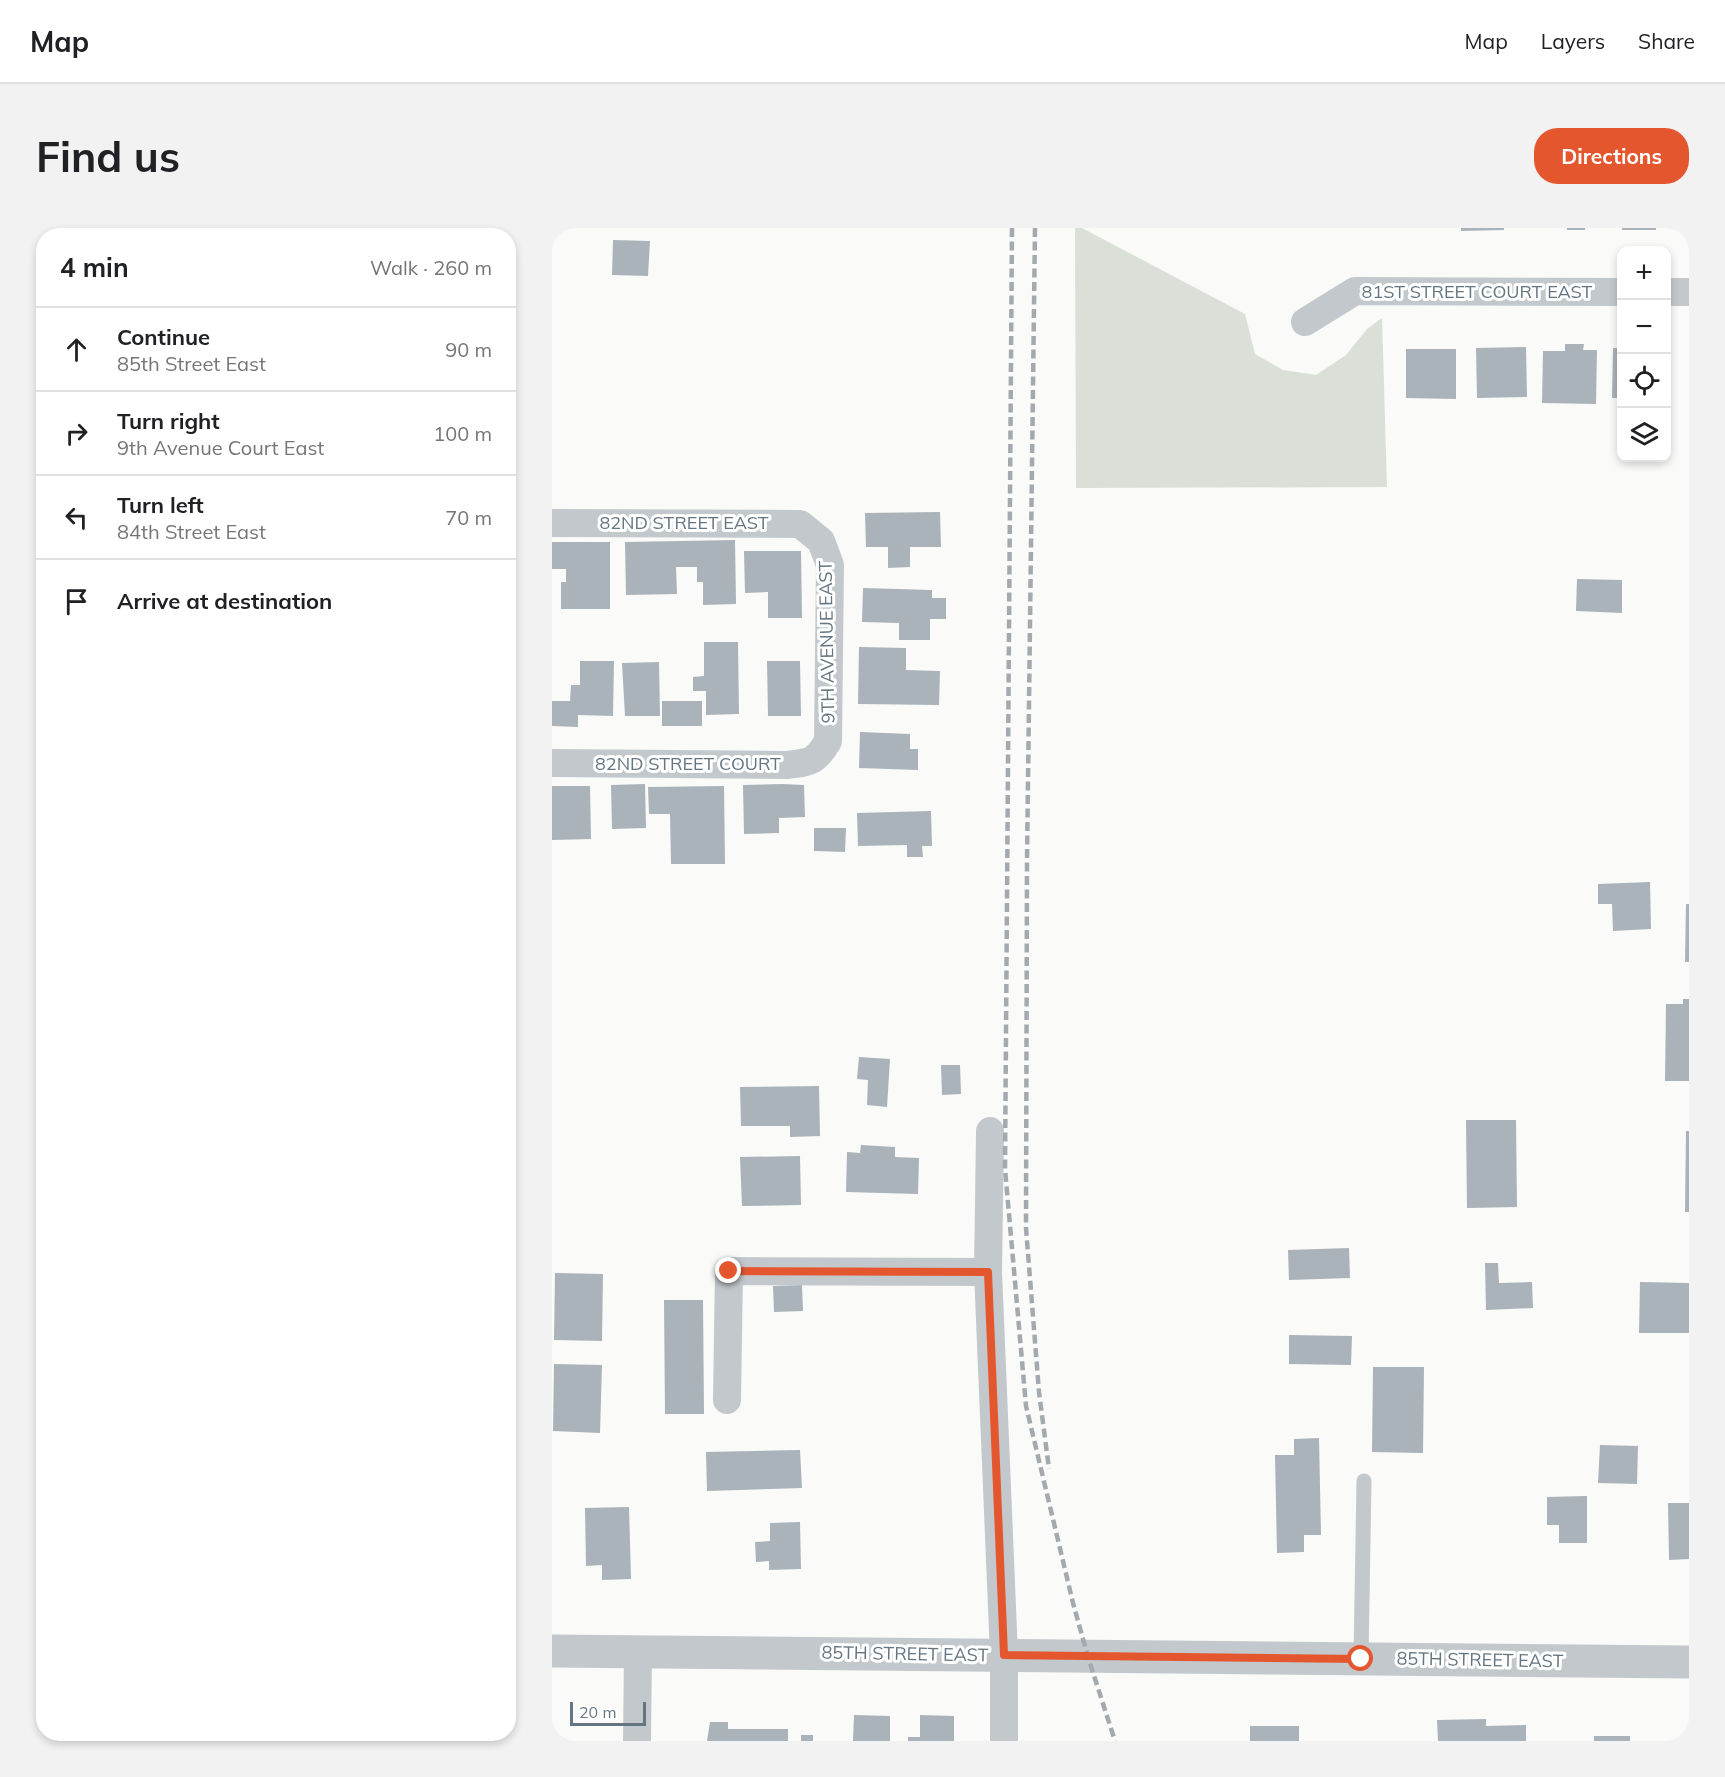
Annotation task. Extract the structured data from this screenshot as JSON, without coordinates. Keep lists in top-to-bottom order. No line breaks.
{"streets":{"street":["81ST STREET COURT EAST","82ND STREET EAST","9TH AVENUE EAST","82ND STREET COURT","85TH STREET EAST"]},"crossings":[["82ND STREET EAST","9TH AVENUE EAST"],["9TH AVENUE EAST","82ND STREET COURT"]],"scale_bar":"20 m","page":{"header":"Map","nav":["Map","Layers","Share"],"buttons":"Directions","title":"Find us","heading":["4 min","Walk · 260 m"],"map_buttons":["+","−"],"list":[["Continue","85th Street East","90 m"],["Turn right","9th Avenue Court East","100 m"],["Turn left","84th Street East","70 m"],"Arrive at destination"],"scale":"20 m"}}
